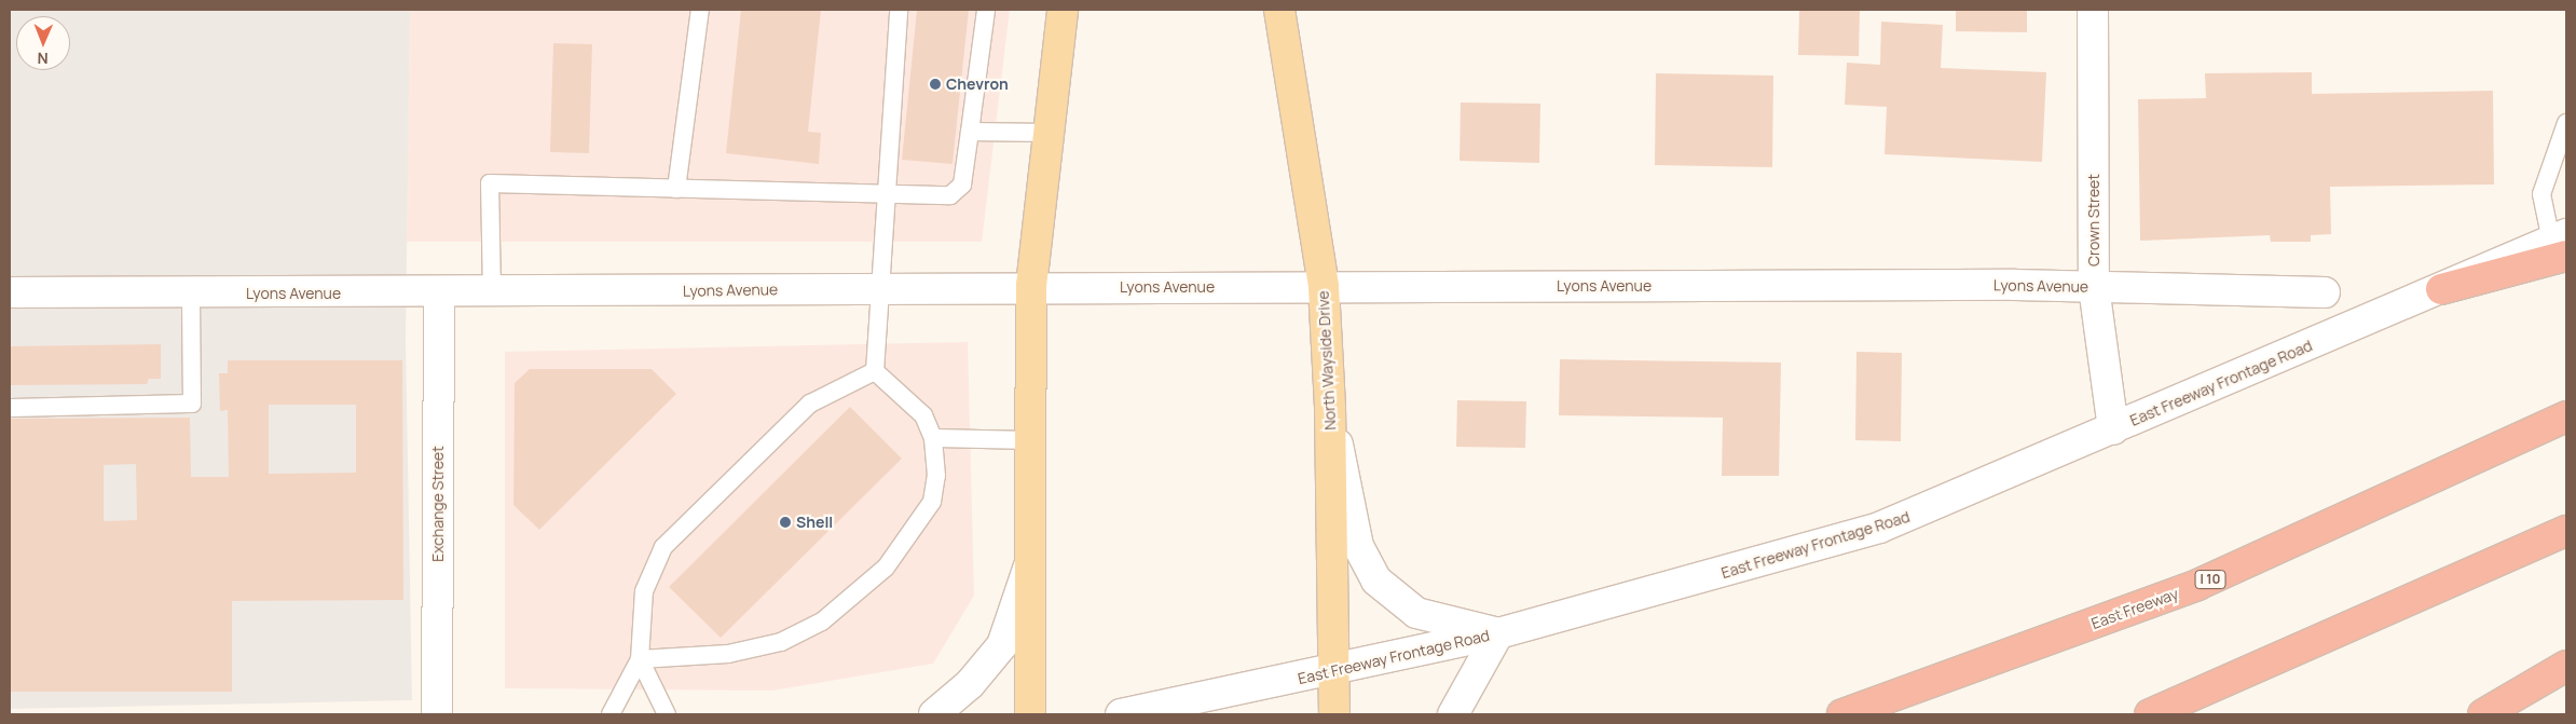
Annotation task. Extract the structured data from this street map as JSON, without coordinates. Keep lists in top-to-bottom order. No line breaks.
{"streets":{"highway":["I 10","East Freeway"],"main road":["North Wayside Drive"],"street":["Crown Street","Lyons Avenue","East Freeway Frontage Road","Exchange Street"]},"crossings":[["Crown Street","Lyons Avenue"],["Crown Street","East Freeway Frontage Road"],["Lyons Avenue","North Wayside Drive"],["Lyons Avenue","Exchange Street"],["North Wayside Drive","East Freeway Frontage Road"]],"places":["Chevron","Shell"],"north":"bottom"}
